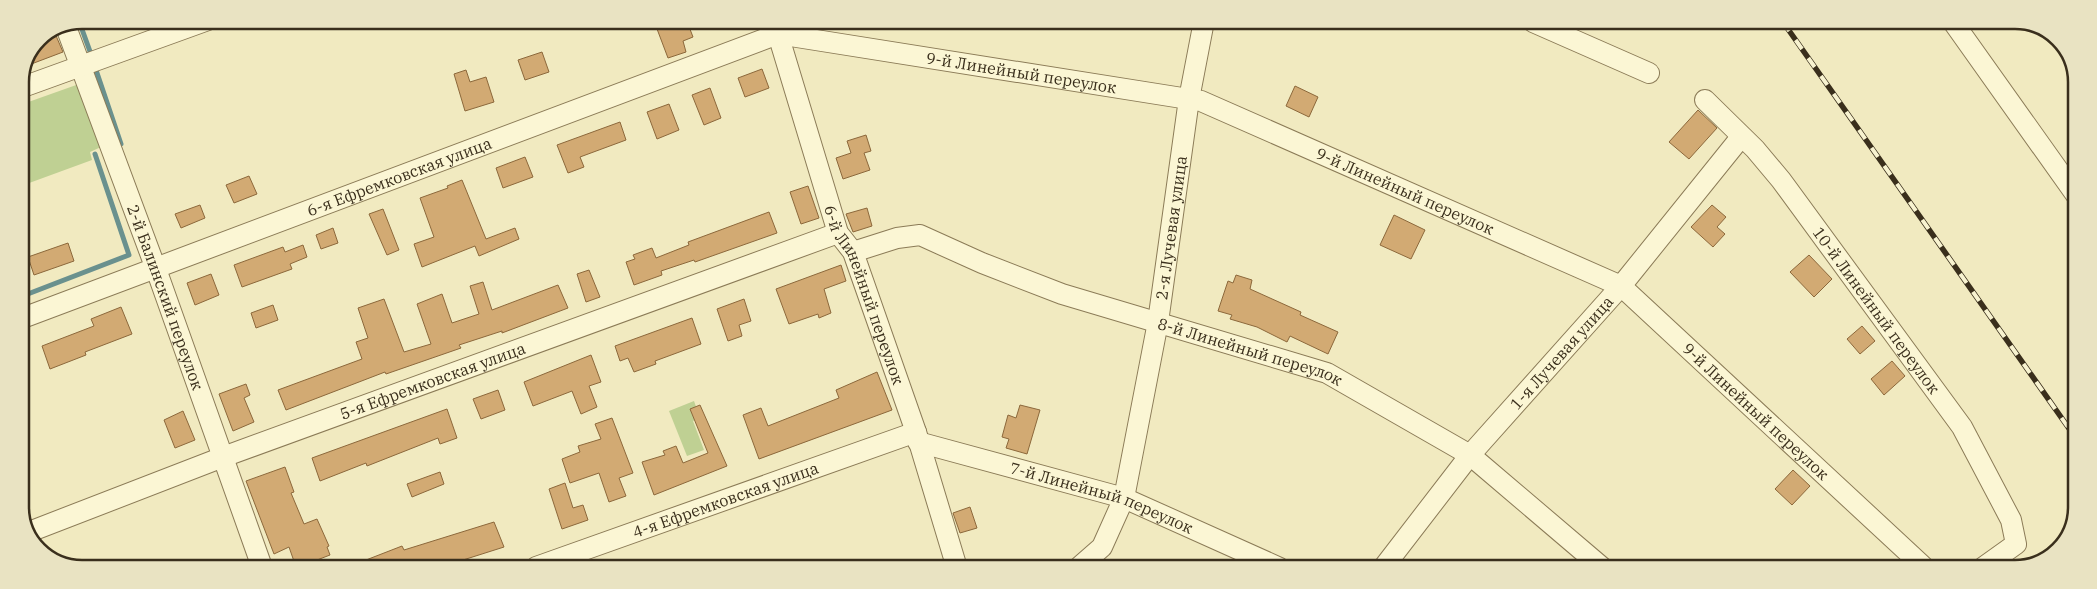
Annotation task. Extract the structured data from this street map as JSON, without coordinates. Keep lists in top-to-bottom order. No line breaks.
{"streets":{"street":["9-й Линейный переулок","6-я Ефремковская улица","2-я Лучевая улица","6-й Линейный переулок","2-й Балинский переулок","10-й Линейный переулок","1-я Лучевая улица","8-й Линейный переулок","5-я Ефремковская улица","7-й Линейный переулок","4-я Ефремковская улица"]},"crossings":[["9-й Линейный переулок","2-я Лучевая улица"],["9-й Линейный переулок","1-я Лучевая улица"],["6-я Ефремковская улица","2-й Балинский переулок"],["2-я Лучевая улица","8-й Линейный переулок"],["2-я Лучевая улица","7-й Линейный переулок"],["6-й Линейный переулок","8-й Линейный переулок"],["6-й Линейный переулок","5-я Ефремковская улица"],["6-й Линейный переулок","7-й Линейный переулок"],["6-й Линейный переулок","4-я Ефремковская улица"],["2-й Балинский переулок","5-я Ефремковская улица"],["10-й Линейный переулок","1-я Лучевая улица"],["1-я Лучевая улица","8-й Линейный переулок"],["7-й Линейный переулок","4-я Ефремковская улица"]]}
